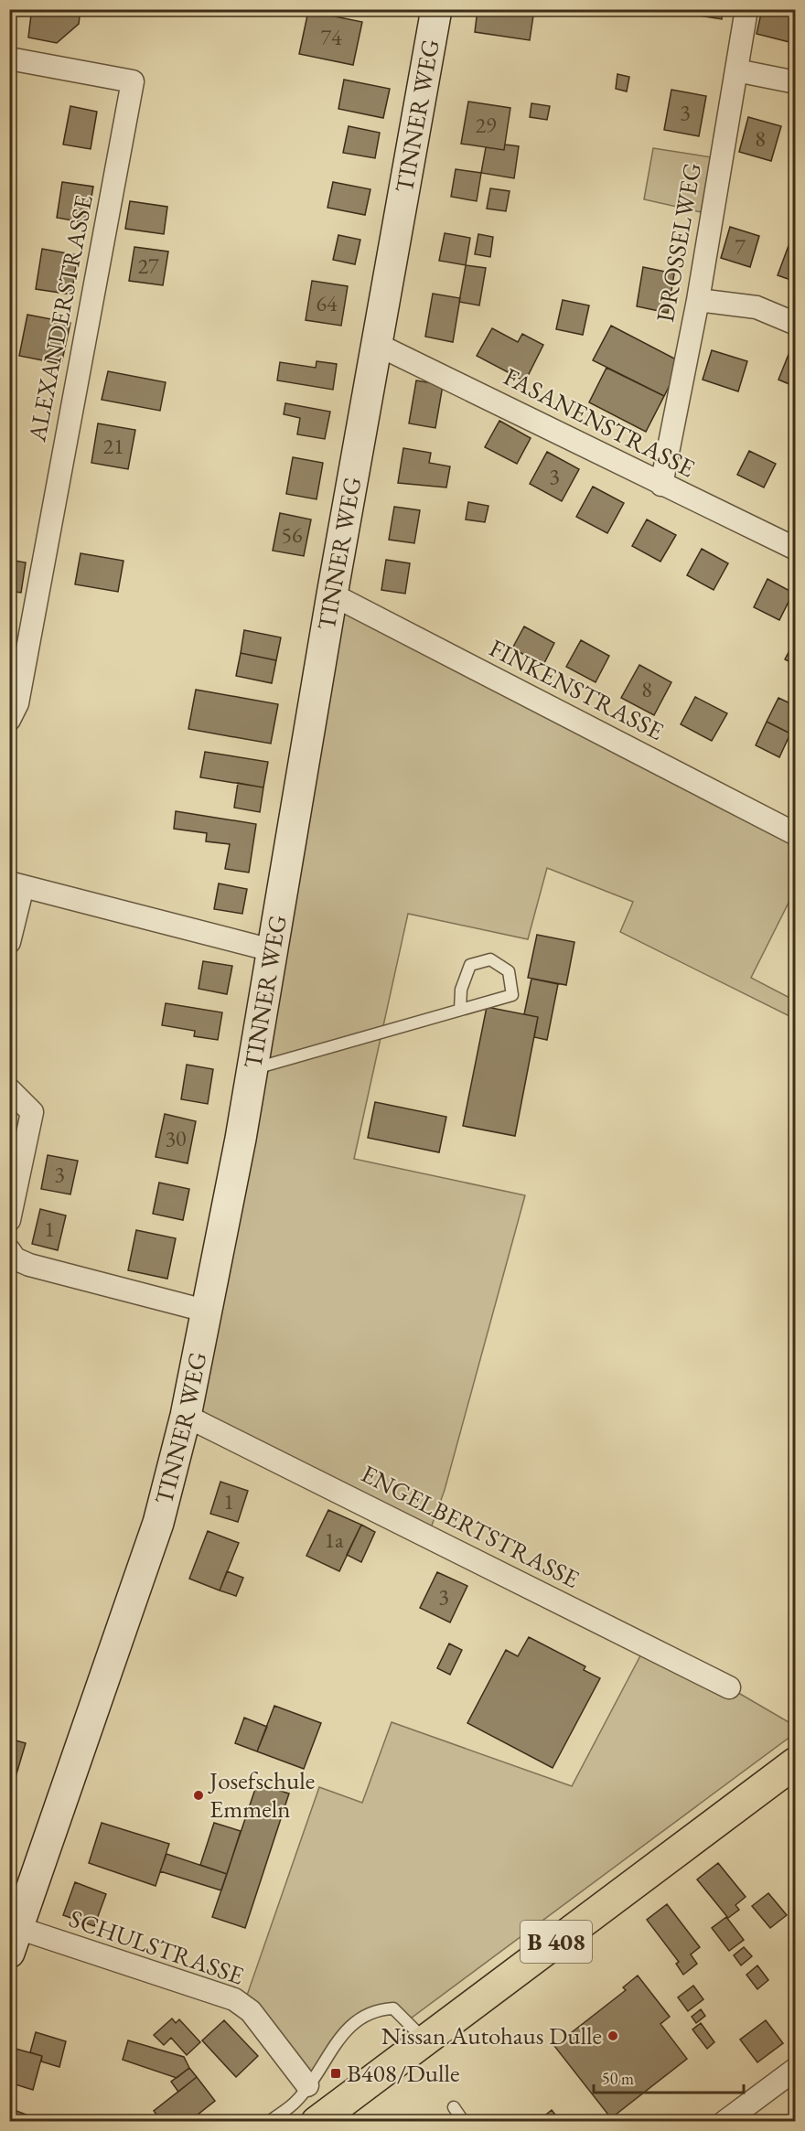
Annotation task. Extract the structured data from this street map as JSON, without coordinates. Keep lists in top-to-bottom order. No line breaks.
{"streets":{"main road":["B 408"],"street":["TINNER WEG","DROSSELWEG","ALEXANDERSTRASSE","FASANENSTRASSE","FINKENSTRASSE","ENGELBERTSTRASSE","SCHULSTRASSE"]},"crossings":[["TINNER WEG","FASANENSTRASSE"],["TINNER WEG","FINKENSTRASSE"],["TINNER WEG","ENGELBERTSTRASSE"],["TINNER WEG","SCHULSTRASSE"],["DROSSELWEG","FASANENSTRASSE"]],"places":{"other":["Josefschule Emmeln","Nissan Autohaus Dulle"],"transit":["B408/Dulle"]},"house_numbers":["74","3","29","8","7","27","64","21","3","56","8","30","3","1","1","1a","3"],"scale_bar":"50 m"}
